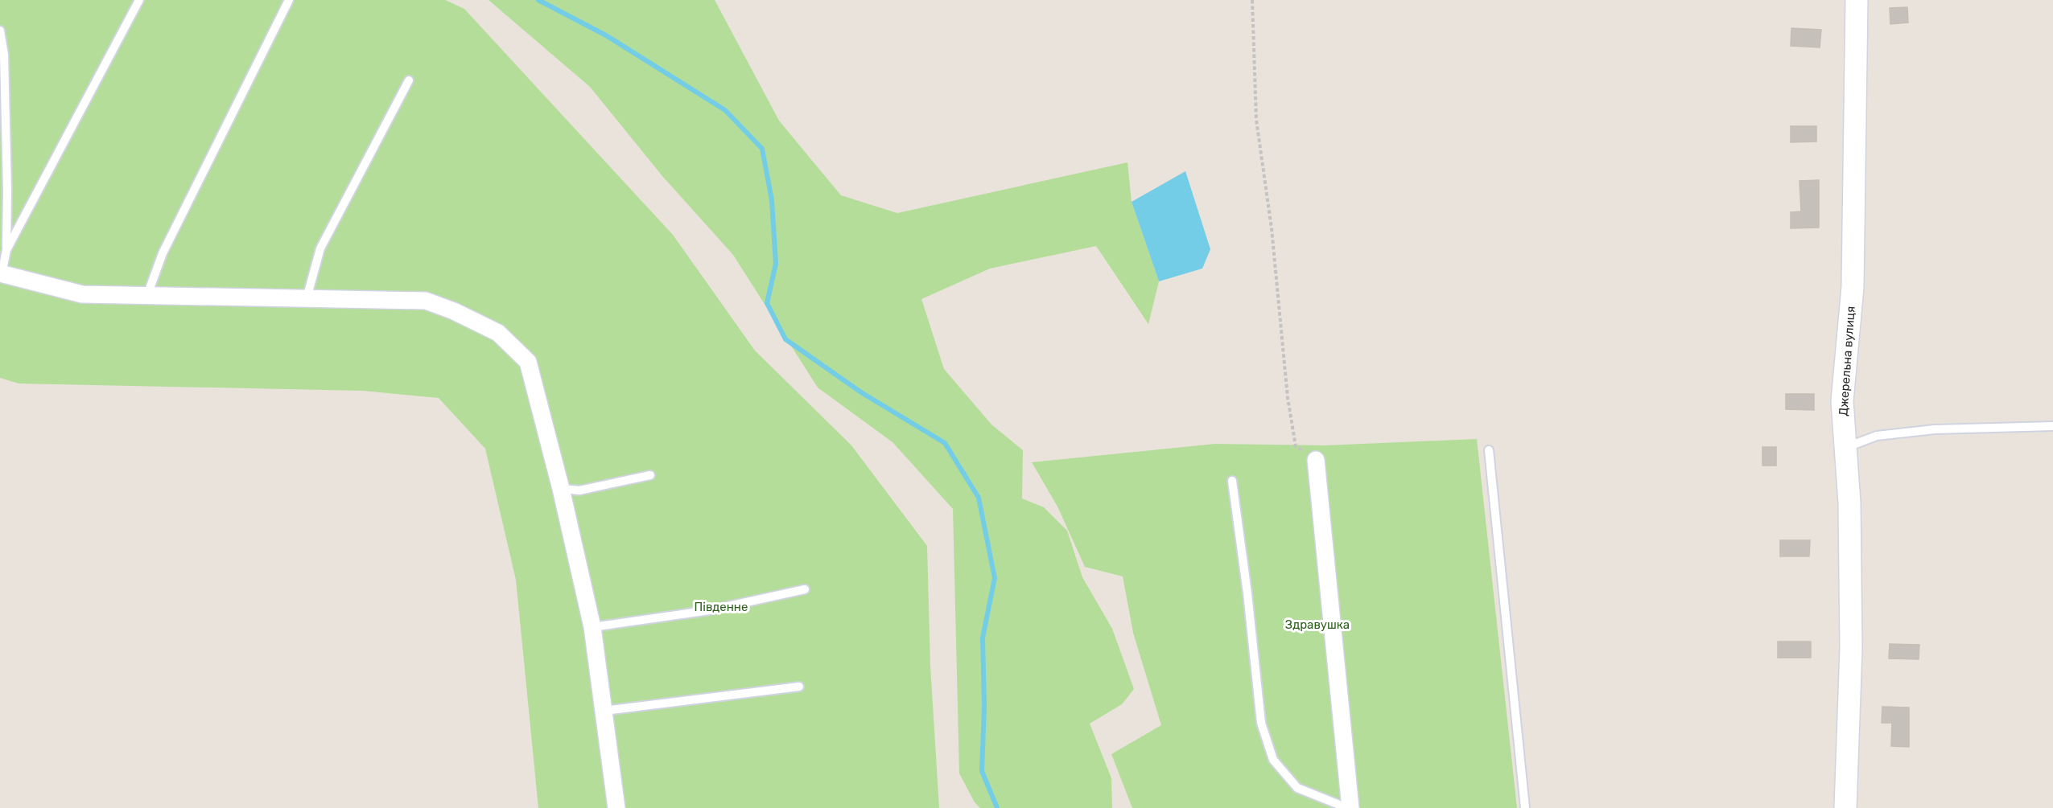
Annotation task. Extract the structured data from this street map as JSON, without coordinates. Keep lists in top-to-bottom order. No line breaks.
{"streets":{"street":["Джерельна вулиця"]},"parks":["Південне","Здравушка"]}
